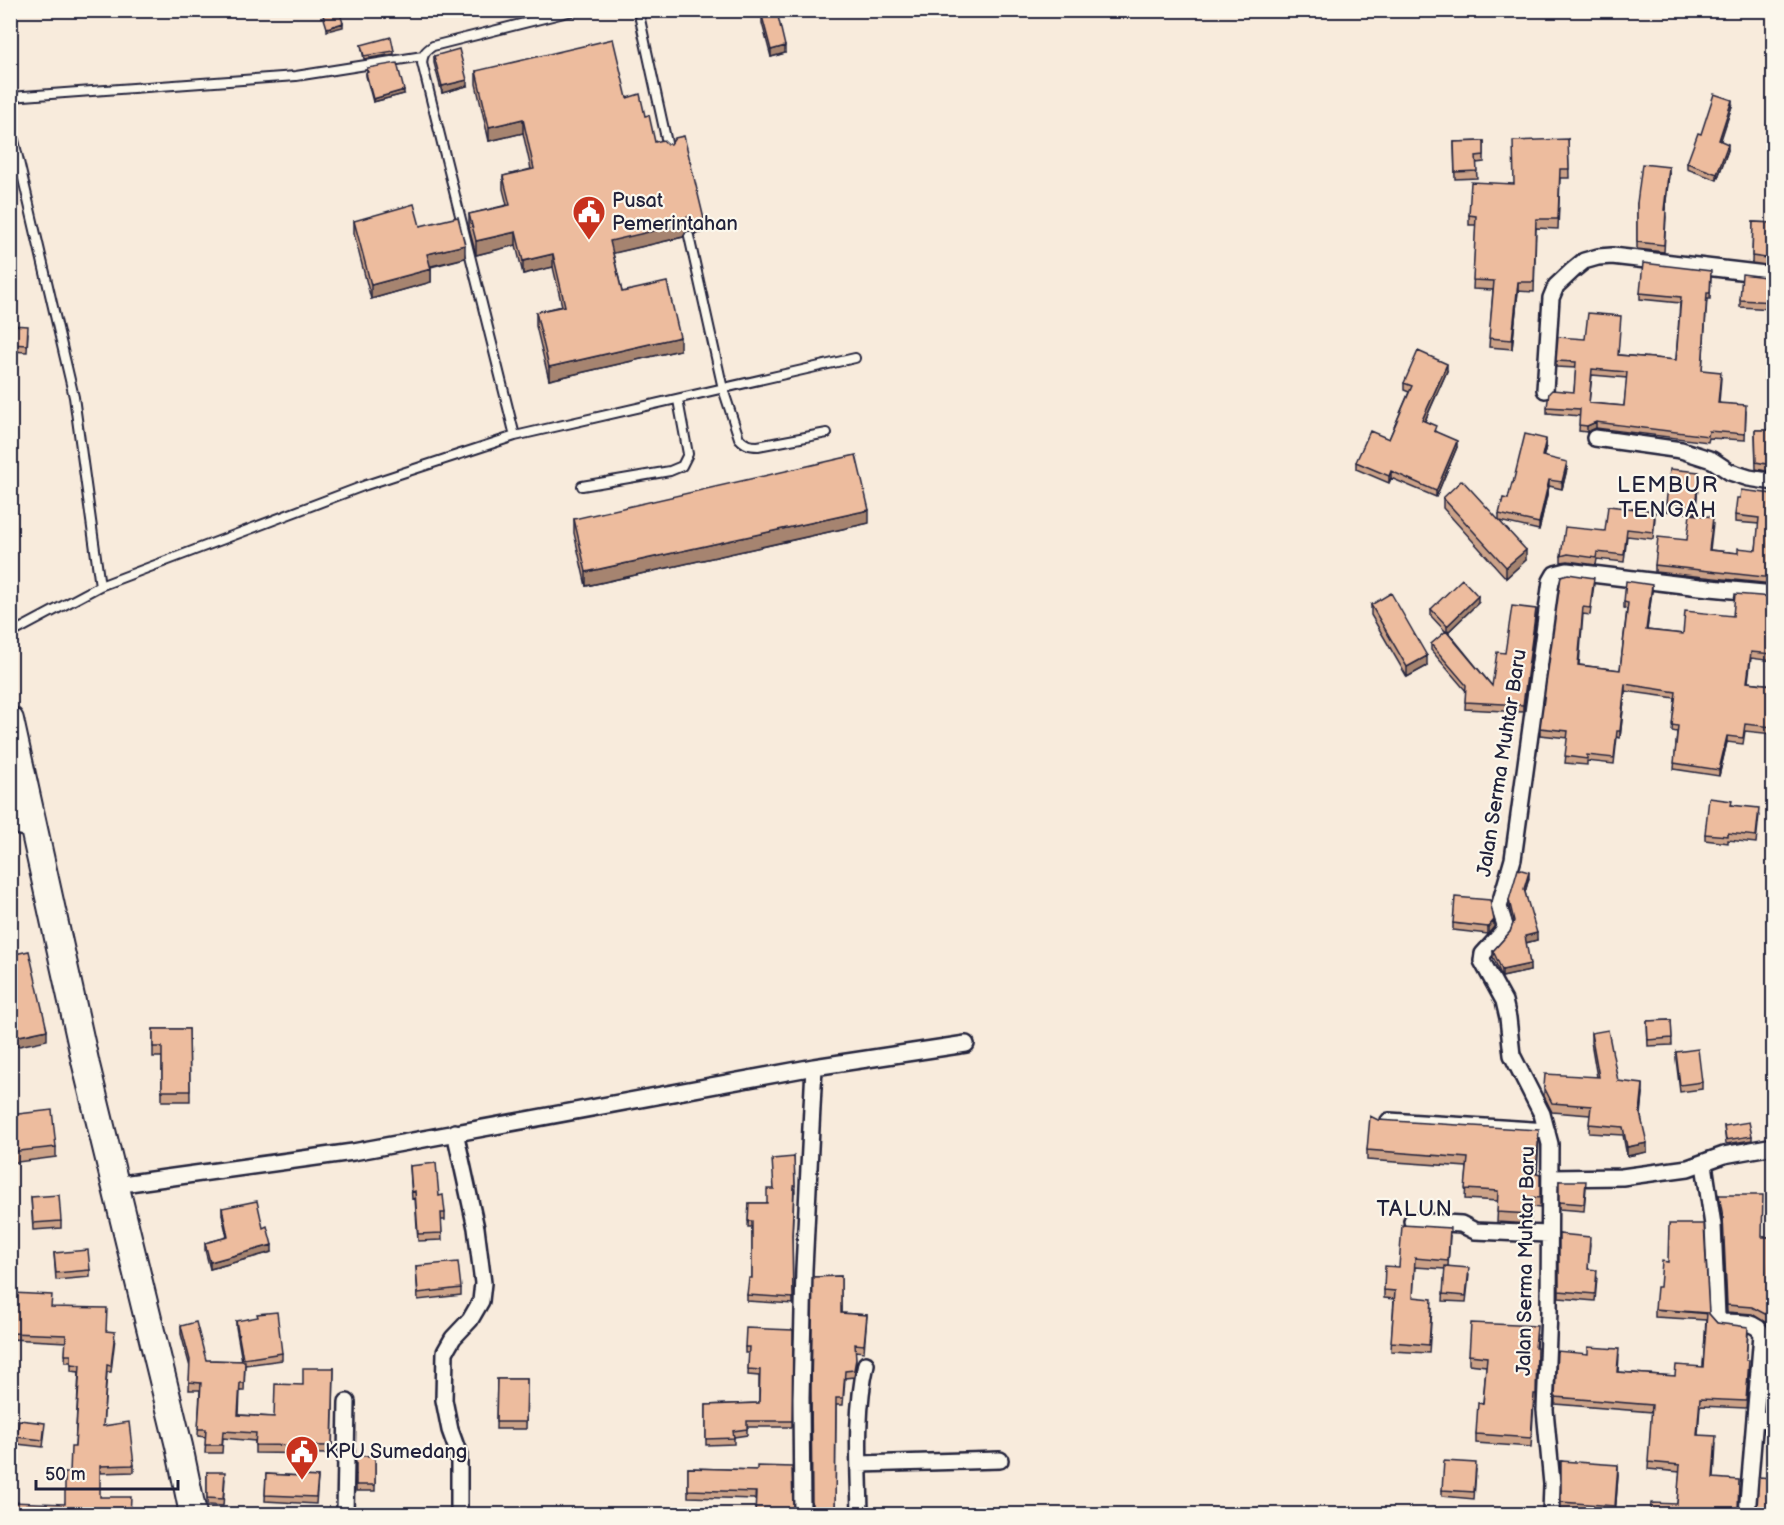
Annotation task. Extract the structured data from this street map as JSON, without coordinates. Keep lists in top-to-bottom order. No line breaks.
{"streets":{"street":["Jalan Serma Muhtar Baru"]},"districts":["LEMBUR TENGAH","TALUN"],"places":{"public building":["Pusat Pemerintahan","KPU Sumedang"]},"scale_bar":"50 m"}
